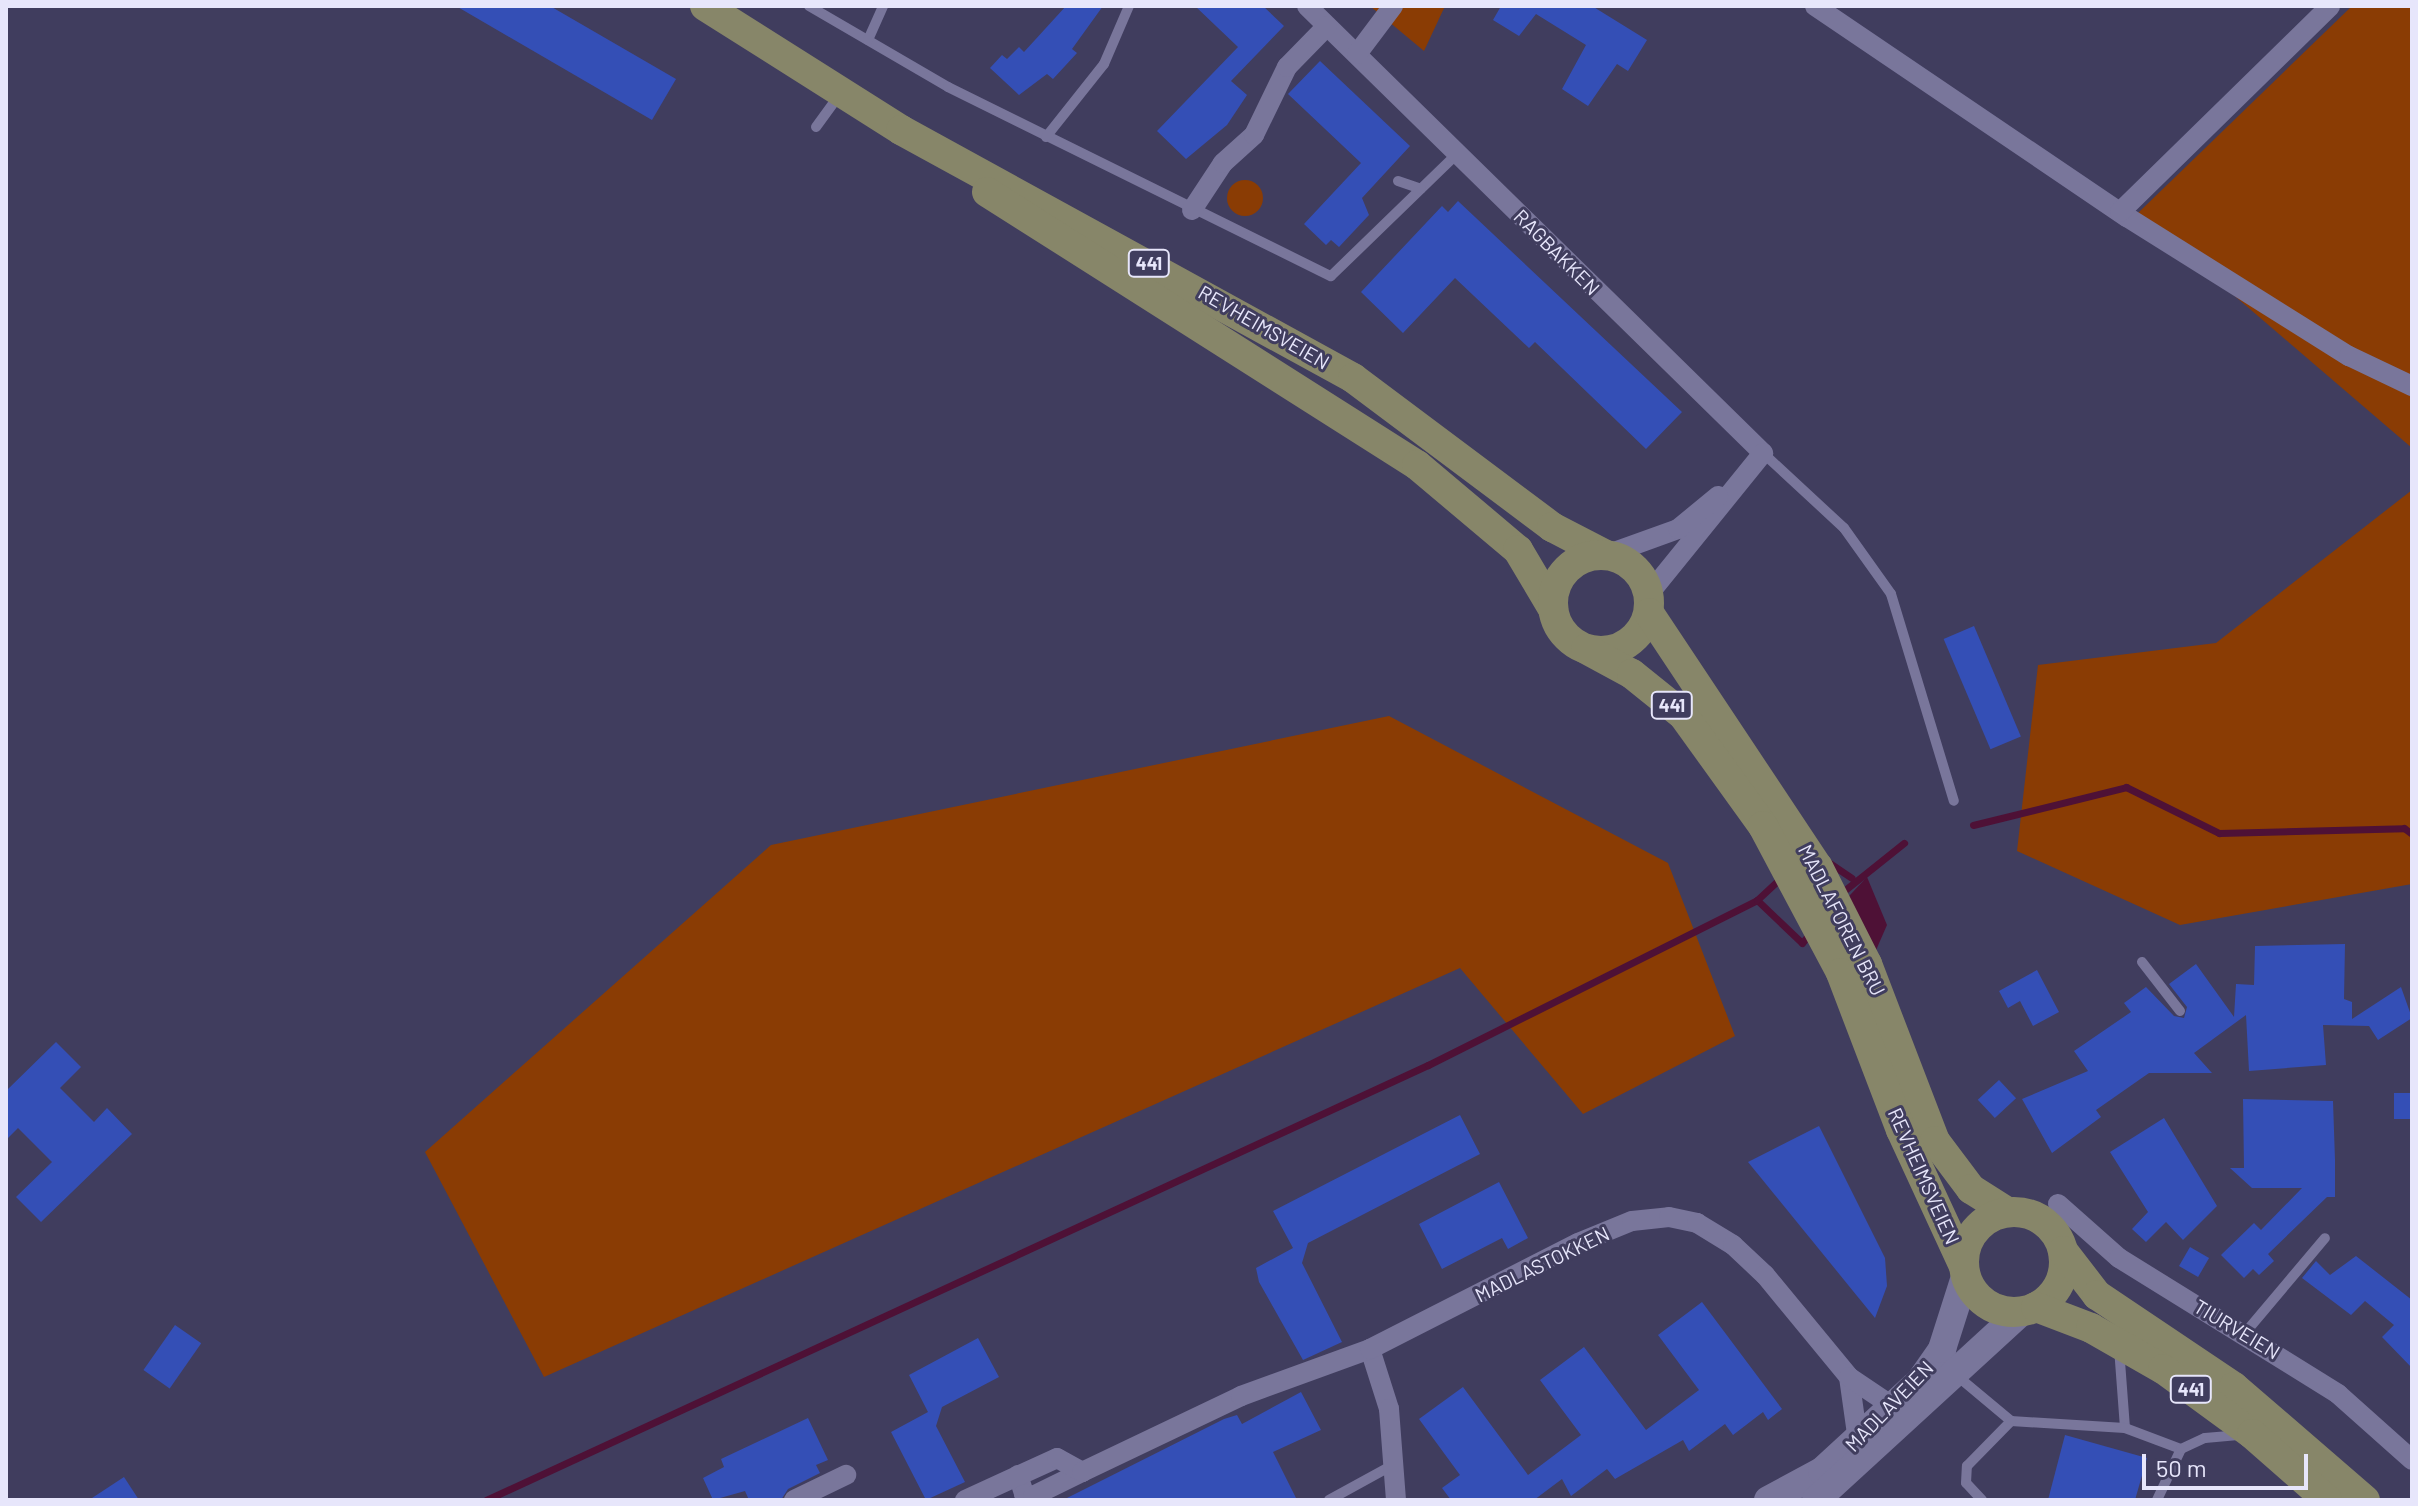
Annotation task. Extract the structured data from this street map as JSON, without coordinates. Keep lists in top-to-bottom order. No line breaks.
{"streets":{"main road":["441","REVHEIMSVEIEN","MADLAFOREN BRU","MADLAVEIEN"],"street":["RAGBAKKEN","MADLASTOKKEN","TIURVEIEN"]},"crossings":[["441","REVHEIMSVEIEN"],["441","MADLAFOREN BRU"],["441","MADLAVEIEN"],["REVHEIMSVEIEN","MADLAFOREN BRU"],["REVHEIMSVEIEN","MADLAVEIEN"],["MADLASTOKKEN","MADLAVEIEN"]],"scale_bar":"50 m"}
